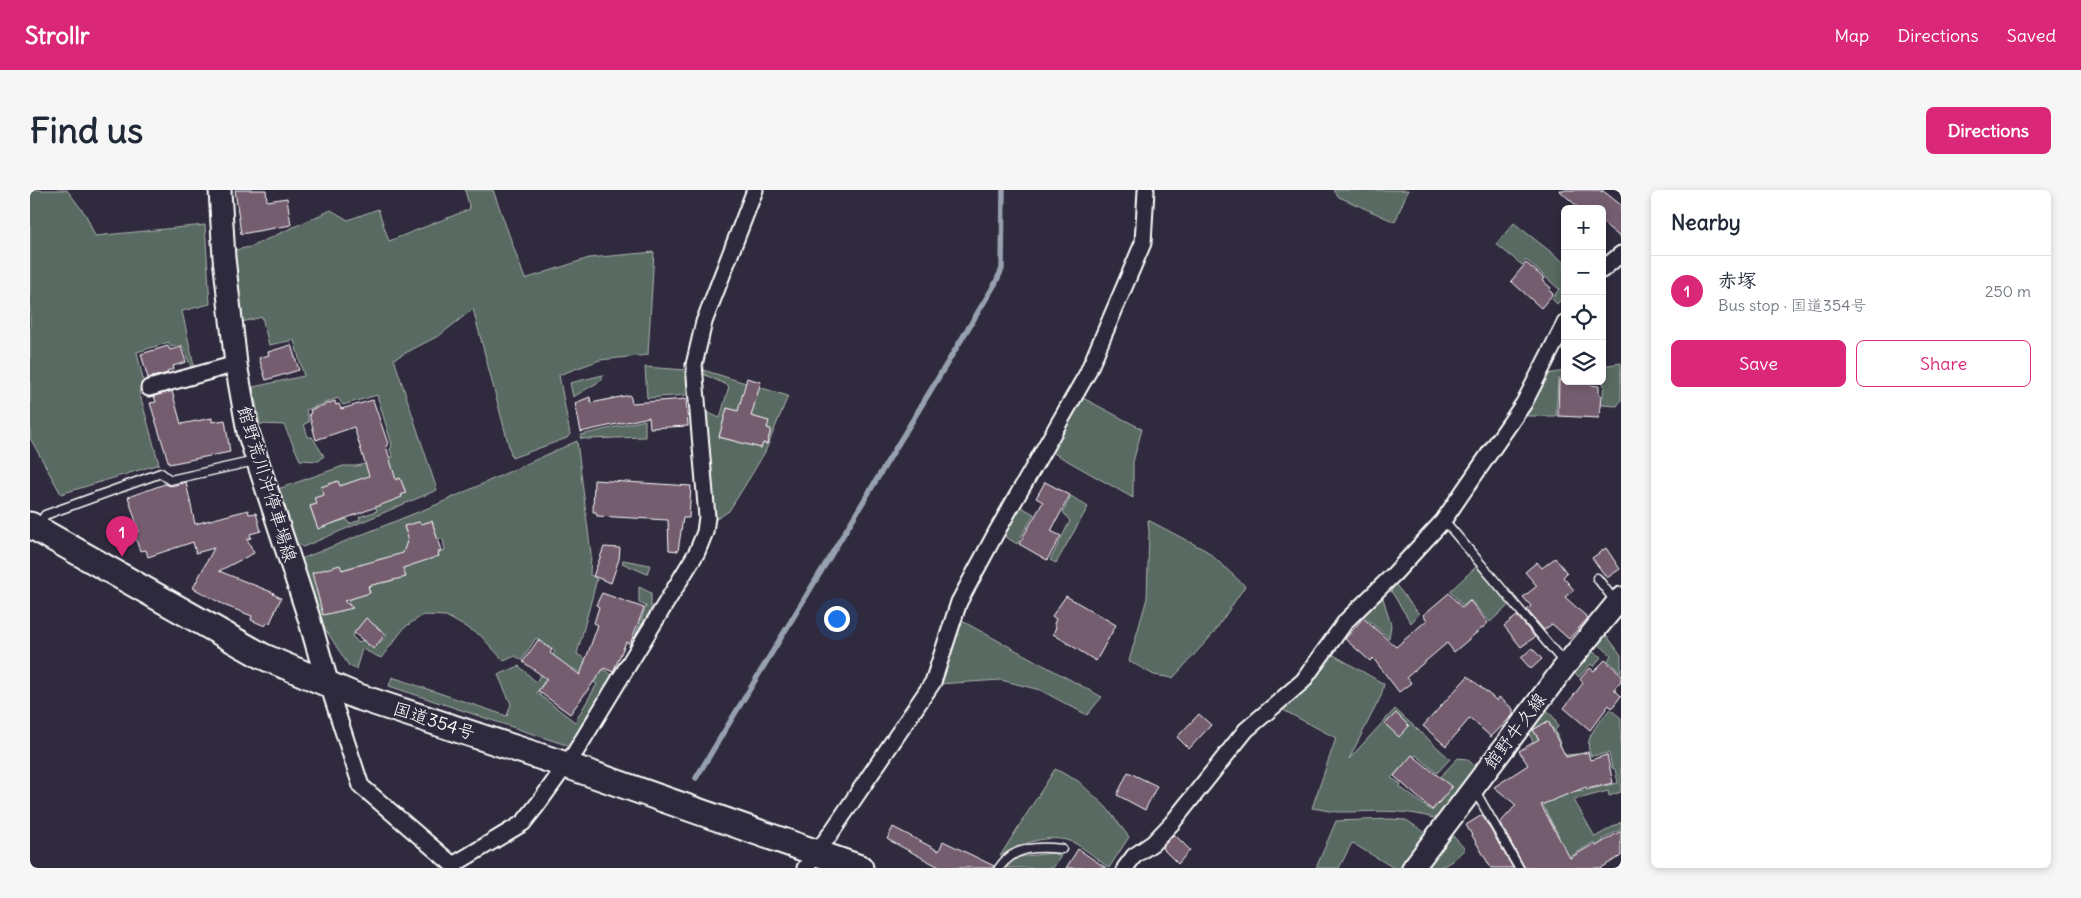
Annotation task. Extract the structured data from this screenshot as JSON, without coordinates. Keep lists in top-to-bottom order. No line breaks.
{"streets":{"highway":["国道354号"],"main road":["館野荒川沖停車場線","館野牛久線"]},"crossings":[["館野荒川沖停車場線","国道354号"]],"page":{"header":"Strollr","nav":["Map","Directions","Saved"],"buttons":["Directions",["Save","Share"]],"title":"Find us","heading":"Nearby","map_buttons":["+","−"],"list":[{"mark":"1","name":"赤塚","note":"Bus stop · 国道354号","value":"250 m"}],"pins":"1"}}
